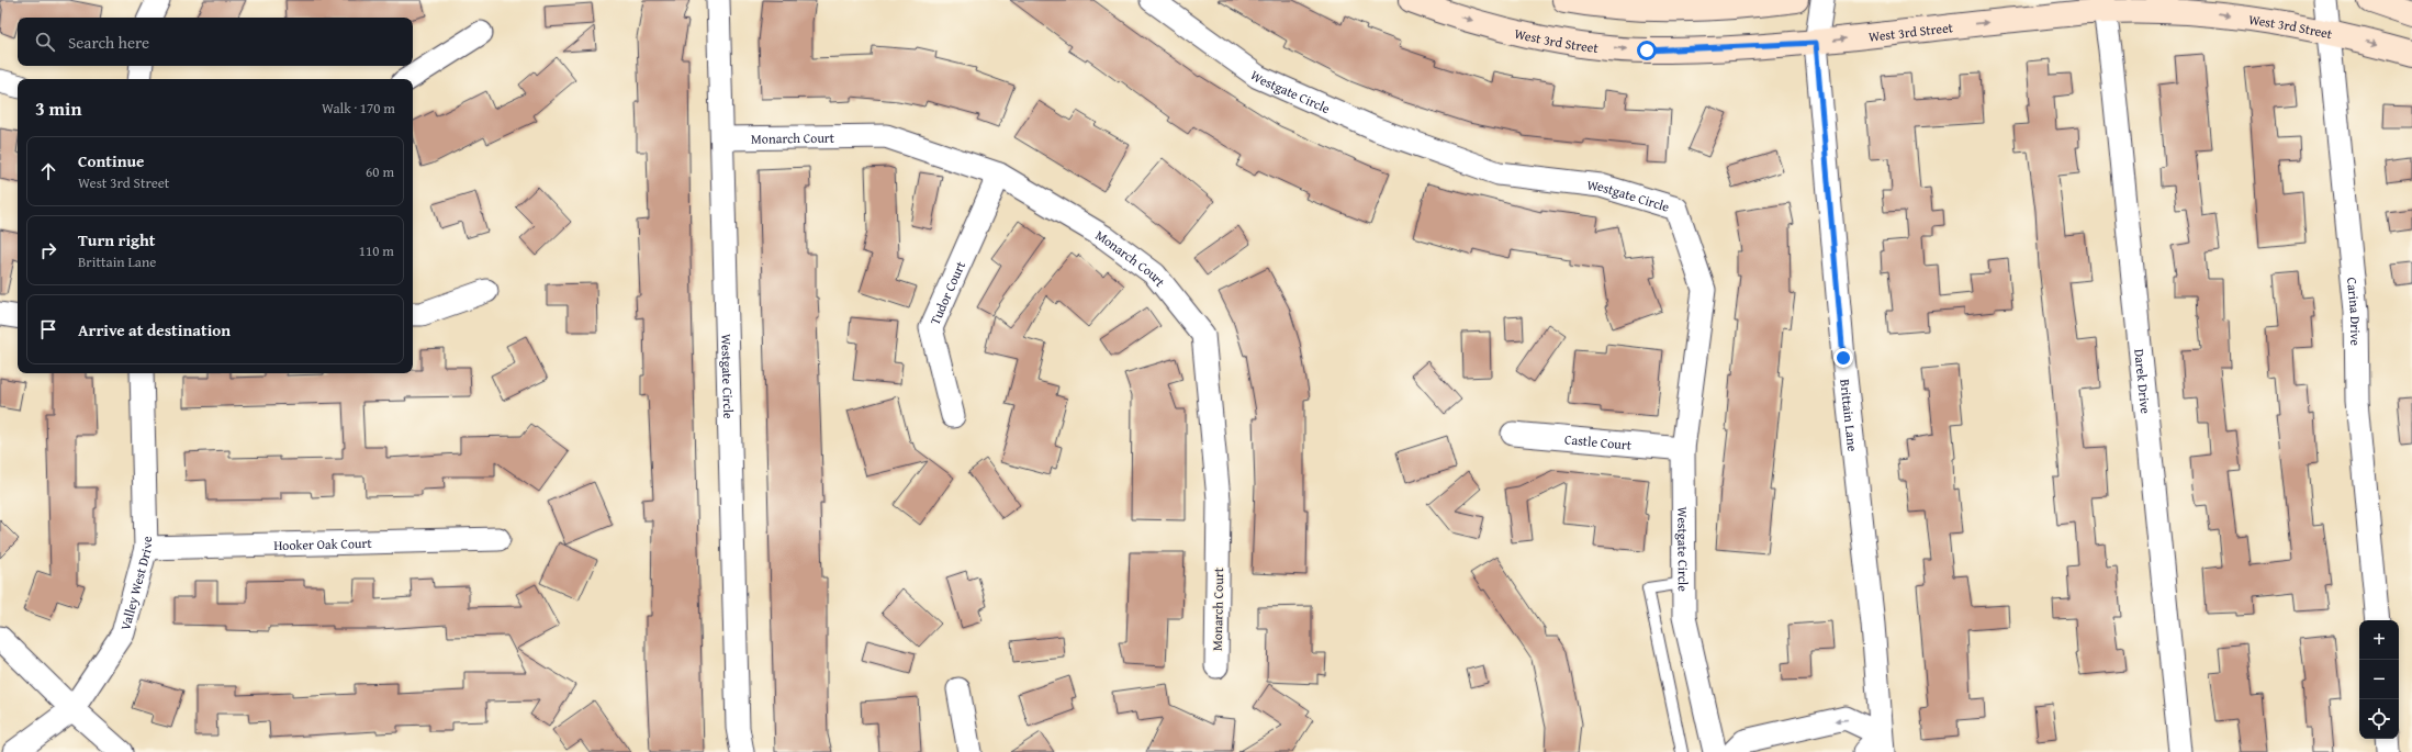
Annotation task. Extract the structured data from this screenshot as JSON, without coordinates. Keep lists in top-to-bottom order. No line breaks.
{"streets":{"main road":["West 3rd Street"],"street":["Westgate Circle","Monarch Court","Tudor Court","Carina Drive","Darek Drive","Brittain Lane","Castle Court","Hooker Oak Court","Valley West Drive"]},"crossings":[["West 3rd Street","Carina Drive"],["West 3rd Street","Darek Drive"],["West 3rd Street","Brittain Lane"],["Westgate Circle","Monarch Court"],["Westgate Circle","Castle Court"],["Monarch Court","Tudor Court"],["Hooker Oak Court","Valley West Drive"]],"one_way":["West 3rd Street"],"page":{"search":"Search here","heading":["3 min","Walk · 170 m"],"list":[["Continue","West 3rd Street","60 m"],["Turn right","Brittain Lane","110 m"],"Arrive at destination"],"map_buttons":["+","−"]}}
